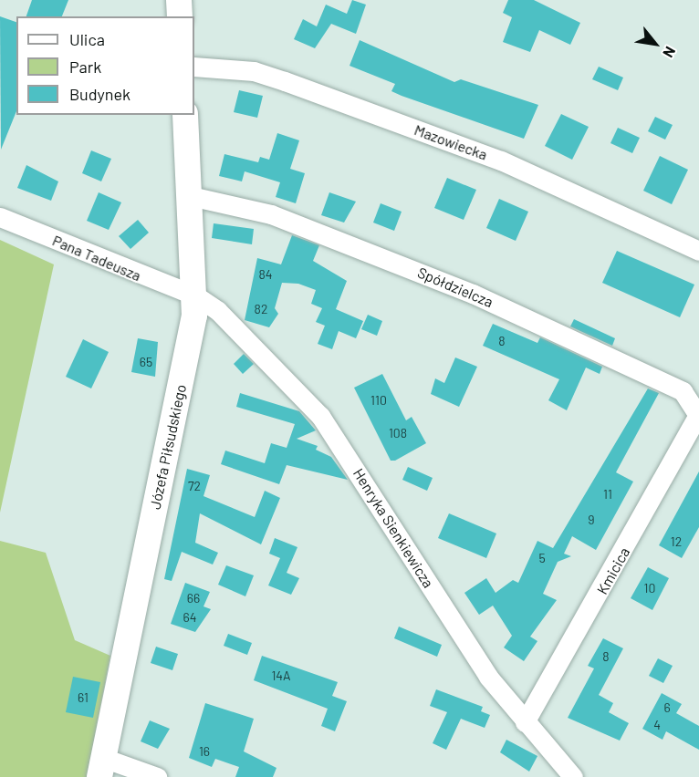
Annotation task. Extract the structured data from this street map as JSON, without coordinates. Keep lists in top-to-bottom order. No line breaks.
{"streets":{"street":["Mazowiecka","Pana Tadeusza","Spółdzielcza","Józefa Piłsudskiego","Henryka Sienkiewicza","Kmicica"]},"crossings":[["Pana Tadeusza","Józefa Piłsudskiego"],["Pana Tadeusza","Henryka Sienkiewicza"],["Spółdzielcza","Józefa Piłsudskiego"],["Spółdzielcza","Kmicica"],["Józefa Piłsudskiego","Henryka Sienkiewicza"],["Henryka Sienkiewicza","Kmicica"]],"house_numbers":["84","82","8","65","110","108","72","11","9","12","5","10","66","64","8","14A","61","6","4","16"],"legend":["Ulica","Park","Budynek"],"north":"bottom right"}
